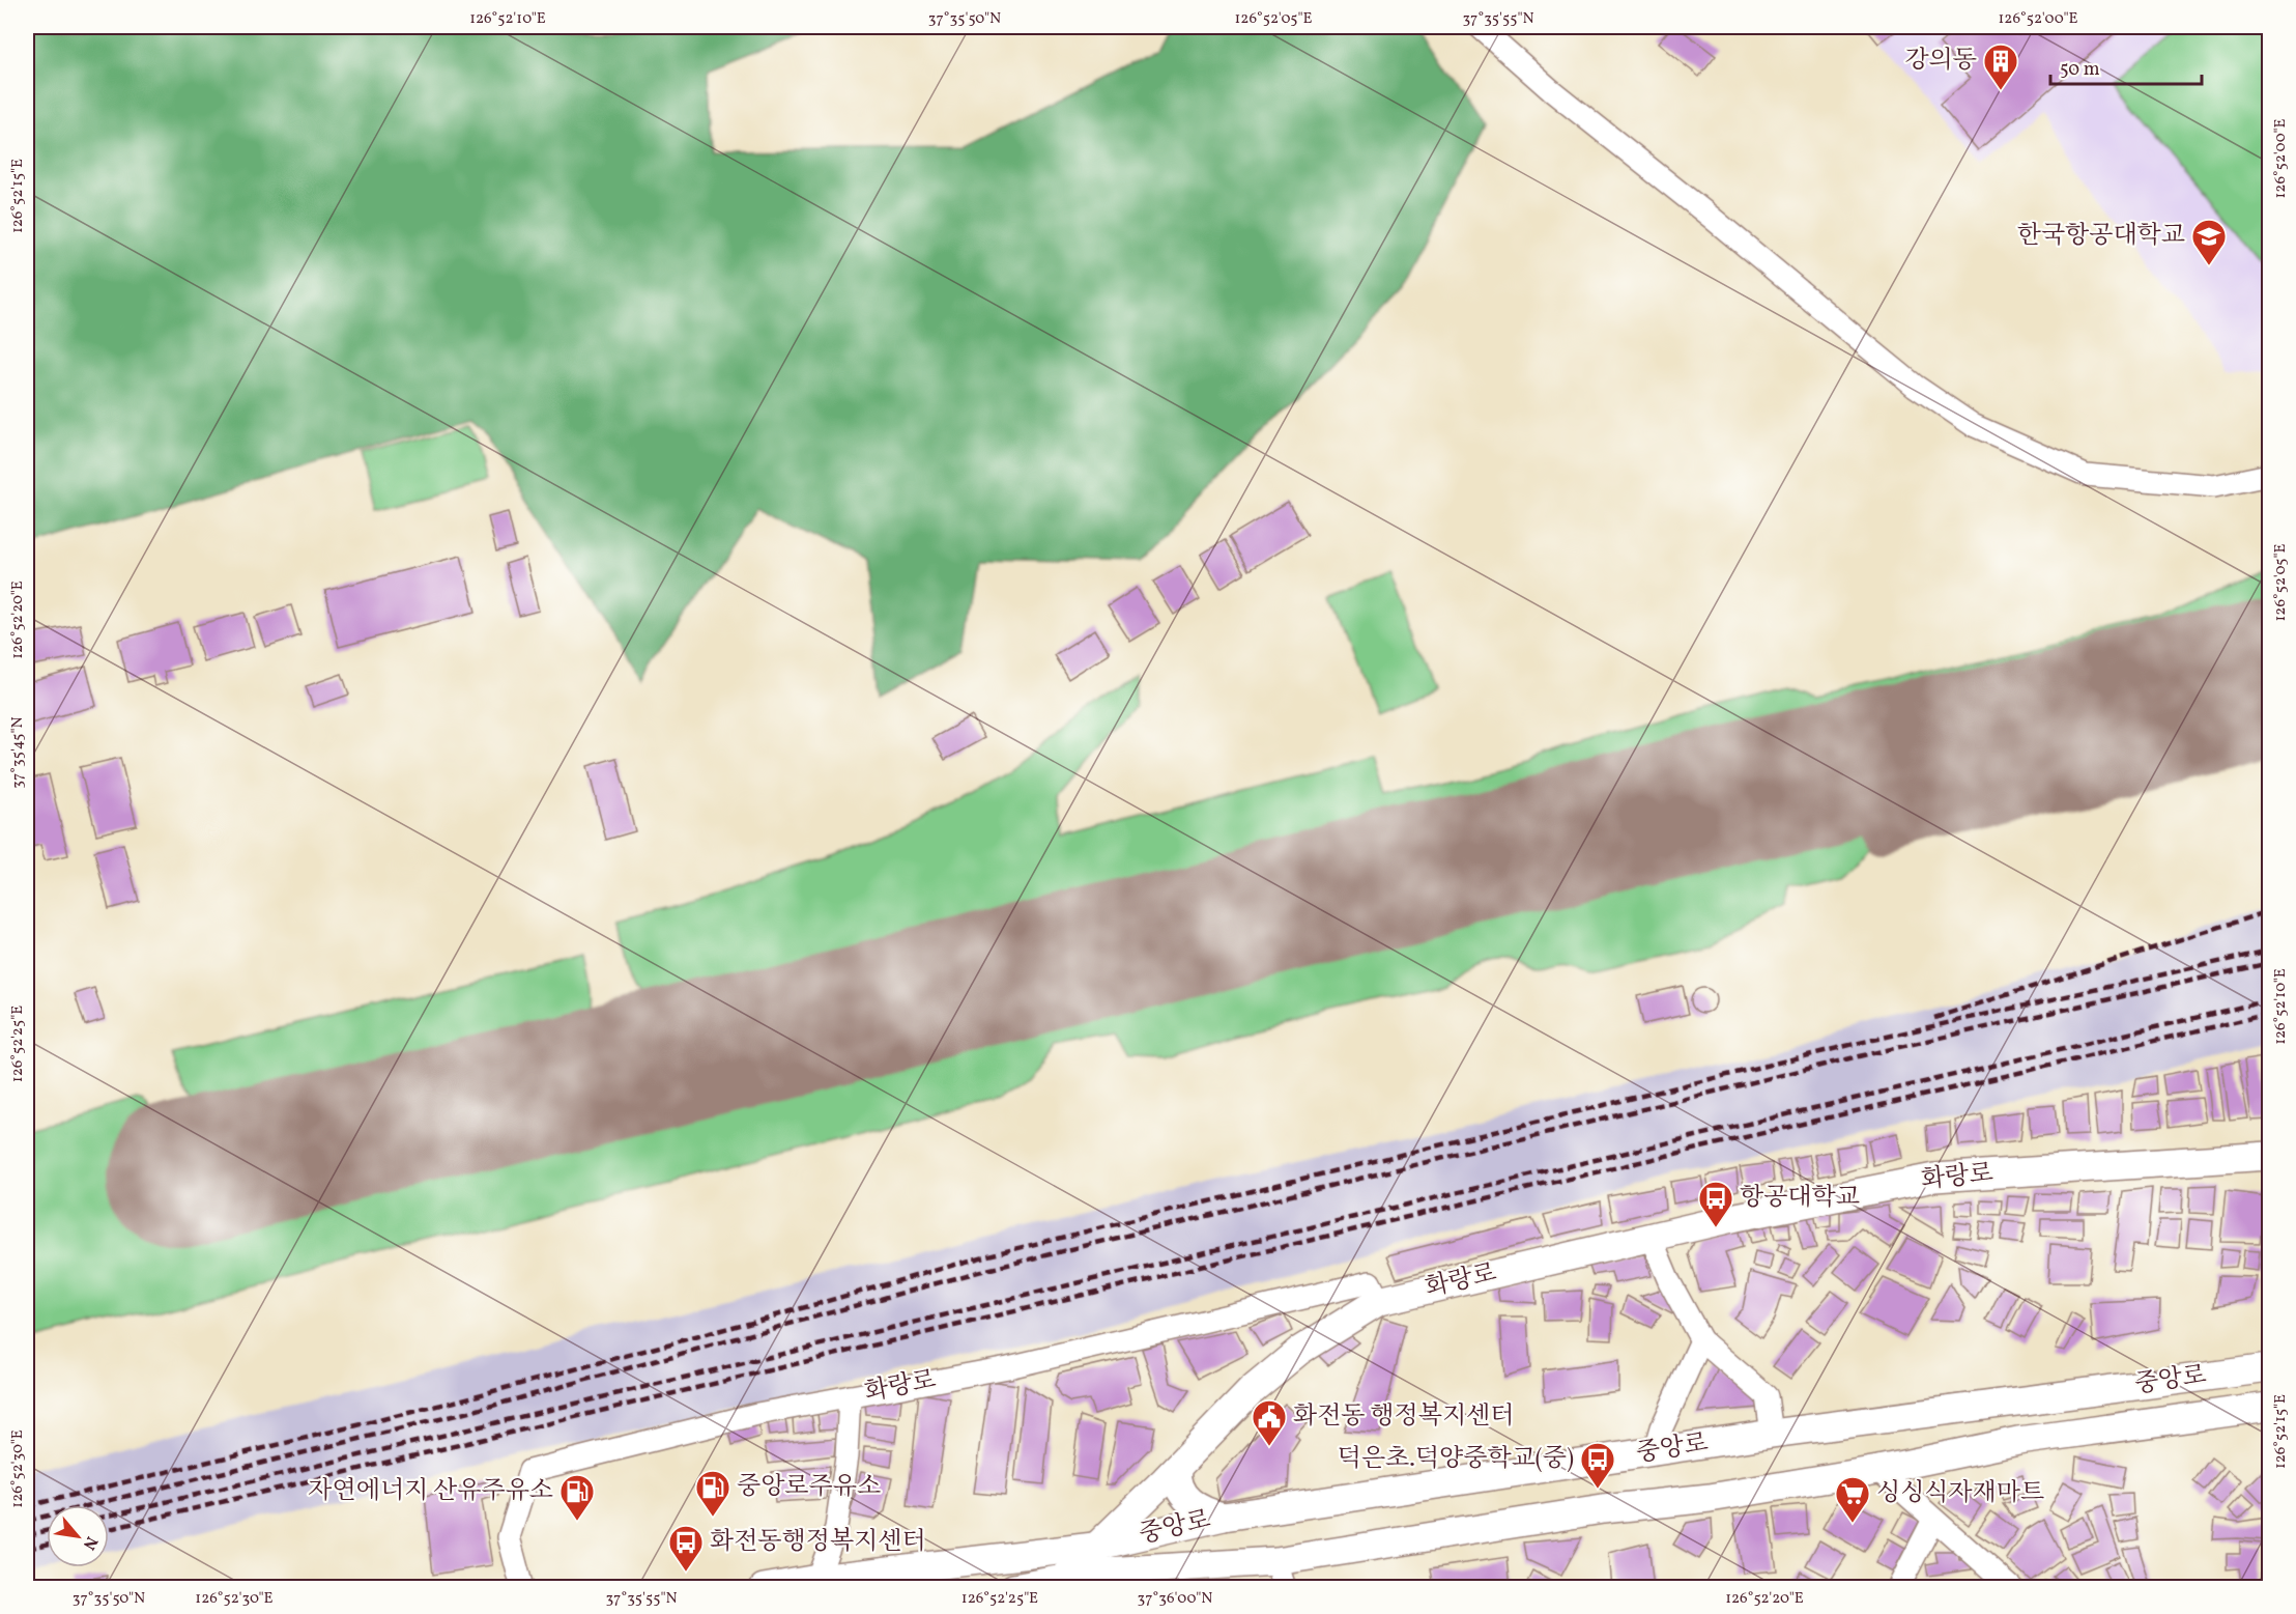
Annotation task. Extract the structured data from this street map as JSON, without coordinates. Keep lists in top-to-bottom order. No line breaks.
{"streets":{"main road":["화랑로","중앙로"]},"crossings":[["화랑로","중앙로"]],"places":{"building":["강의동"],"school or university":["한국항공대학교"],"bus stop":["항공대학교","덕은초.덕양중학교(중)","화전동행정복지센터"],"public building":["화전동 행정복지센터"],"fuel station":["중앙로주유소","자연에너지 산유주유소"],"supermarket":["싱싱식자재마트"]},"scale_bar":"50 m","north":"bottom right","coordinates":["126°52'10\"E","37°35'50\"N","126°52'05\"E","37°35'55\"N","126°52'00\"E","126°52'15\"E","126°52'20\"E","37°35'45\"N","126°52'25\"E","126°52'30\"E","37°36'00\"N"]}
